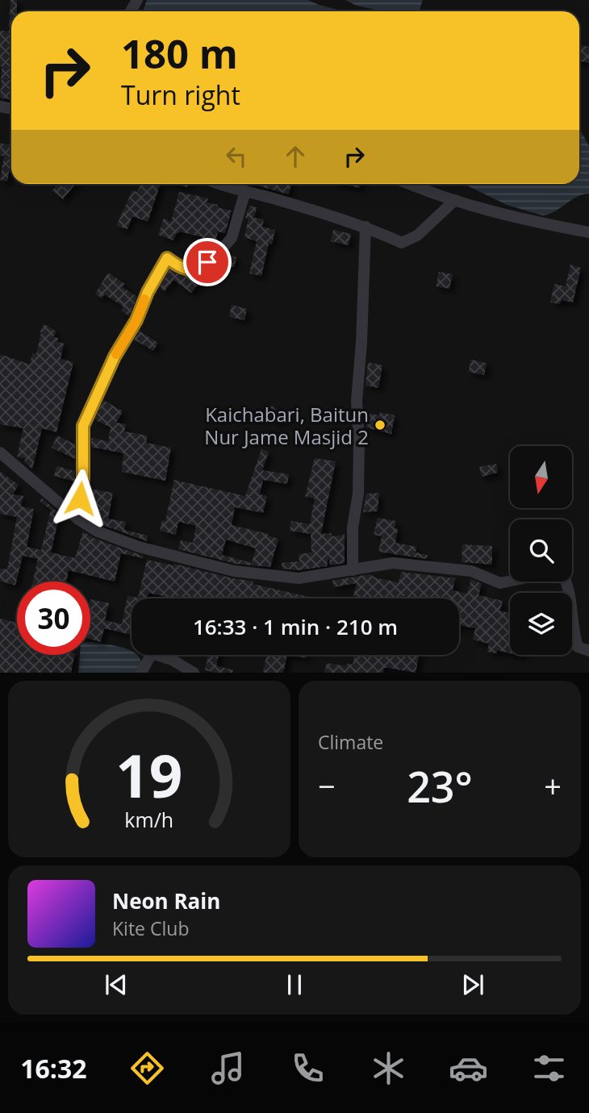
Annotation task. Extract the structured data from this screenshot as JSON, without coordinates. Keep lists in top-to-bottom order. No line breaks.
{"places":["Kaichabari, Baitun Nur Jame Masjid 2"],"north":"bottom","page":{"turn":["180 m","Turn right"],"limit":"30","trip":"16:33 · 1 min · 210 m","tile":"Climate","heat":["−","23°","+"],"song":["Neon Rain","Kite Club"],"tabs":"16:32","gauge":["19","km/h"]}}
